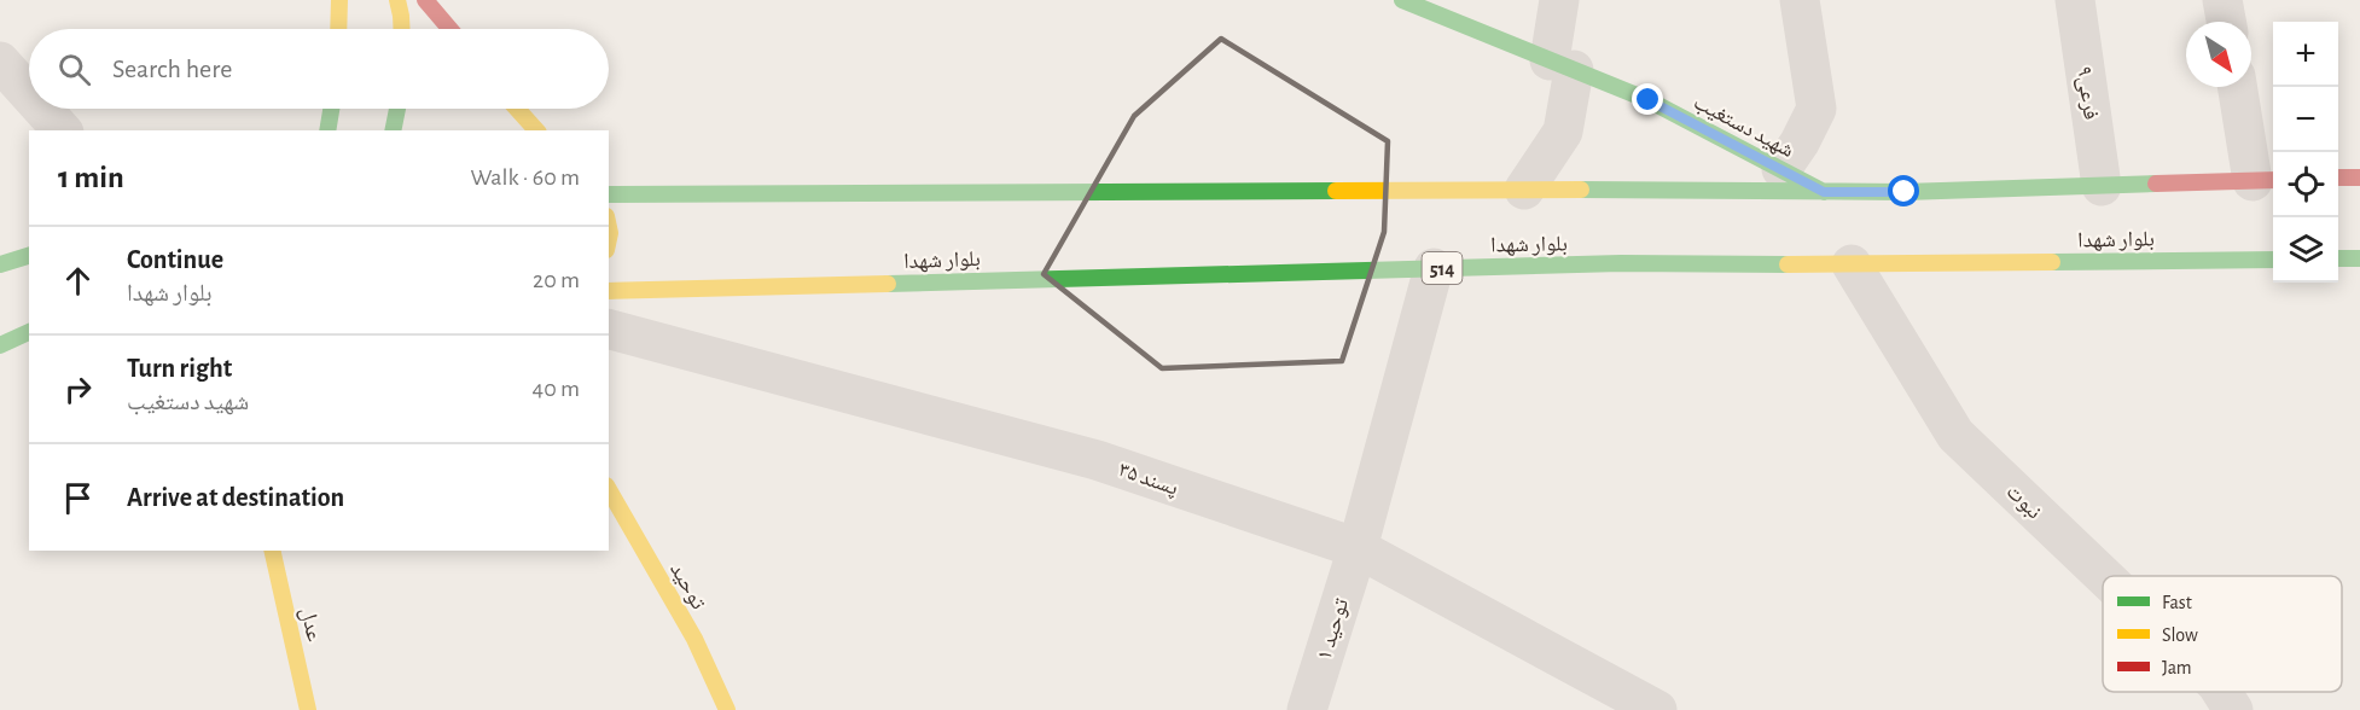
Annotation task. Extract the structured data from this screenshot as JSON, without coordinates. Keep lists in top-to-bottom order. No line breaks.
{"streets":{"main road":["شهید دستغیب","بلوار شهدا","514","توحید","عدل"],"street":["فرعی۹","پسند ۳۵","نبوت","توحید ۱"]},"crossings":[["بلوار شهدا","نبوت"],["بلوار شهدا","توحید ۱"],["پسند ۳۵","توحید ۱"]],"legend":["Fast","Slow","Jam"],"north":"bottom right","page":{"map_buttons":["+","−"],"search":"Search here","heading":["1 min","Walk · 60 m"],"list":[["Continue","بلوار شهدا","20 m"],["Turn right","شهید دستغیب","40 m"],"Arrive at destination"]}}
